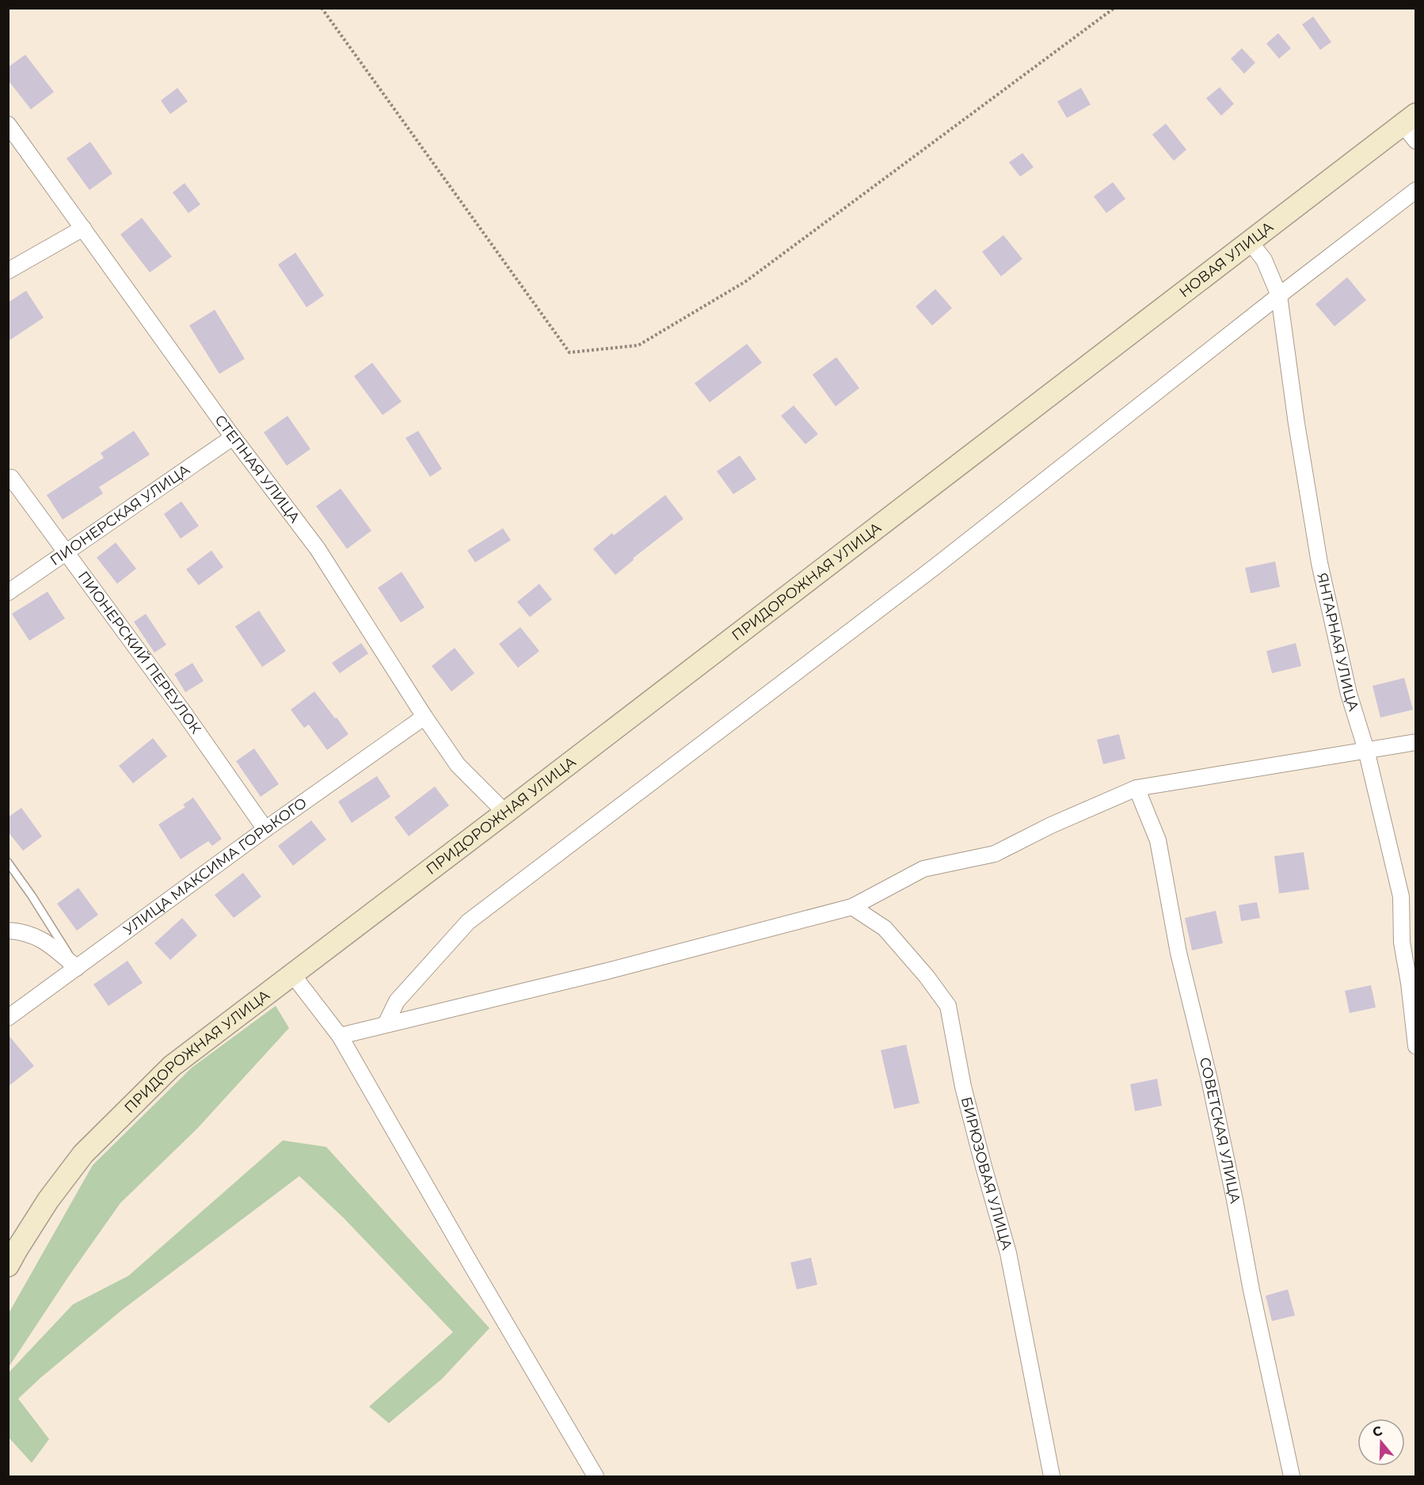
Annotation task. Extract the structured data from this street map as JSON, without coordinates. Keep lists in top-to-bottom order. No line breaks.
{"streets":{"street":["НОВАЯ УЛИЦА","СТЕПНАЯ УЛИЦА","ПИОНЕРСКАЯ УЛИЦА","ПРИДОРОЖНАЯ УЛИЦА","ЯНТАРНАЯ УЛИЦА","ПИОНЕРСКИЙ ПЕРЕУЛОК","УЛИЦА МАКСИМА ГОРЬКОГО","СОВЕТСКАЯ УЛИЦА","БИРЮЗОВАЯ УЛИЦА"]},"crossings":[["НОВАЯ УЛИЦА","ПРИДОРОЖНАЯ УЛИЦА"],["НОВАЯ УЛИЦА","ЯНТАРНАЯ УЛИЦА"],["СТЕПНАЯ УЛИЦА","ПИОНЕРСКАЯ УЛИЦА"],["СТЕПНАЯ УЛИЦА","ПРИДОРОЖНАЯ УЛИЦА"],["СТЕПНАЯ УЛИЦА","УЛИЦА МАКСИМА ГОРЬКОГО"],["ПИОНЕРСКАЯ УЛИЦА","ПИОНЕРСКИЙ ПЕРЕУЛОК"],["ПИОНЕРСКИЙ ПЕРЕУЛОК","УЛИЦА МАКСИМА ГОРЬКОГО"]],"north":"top"}
